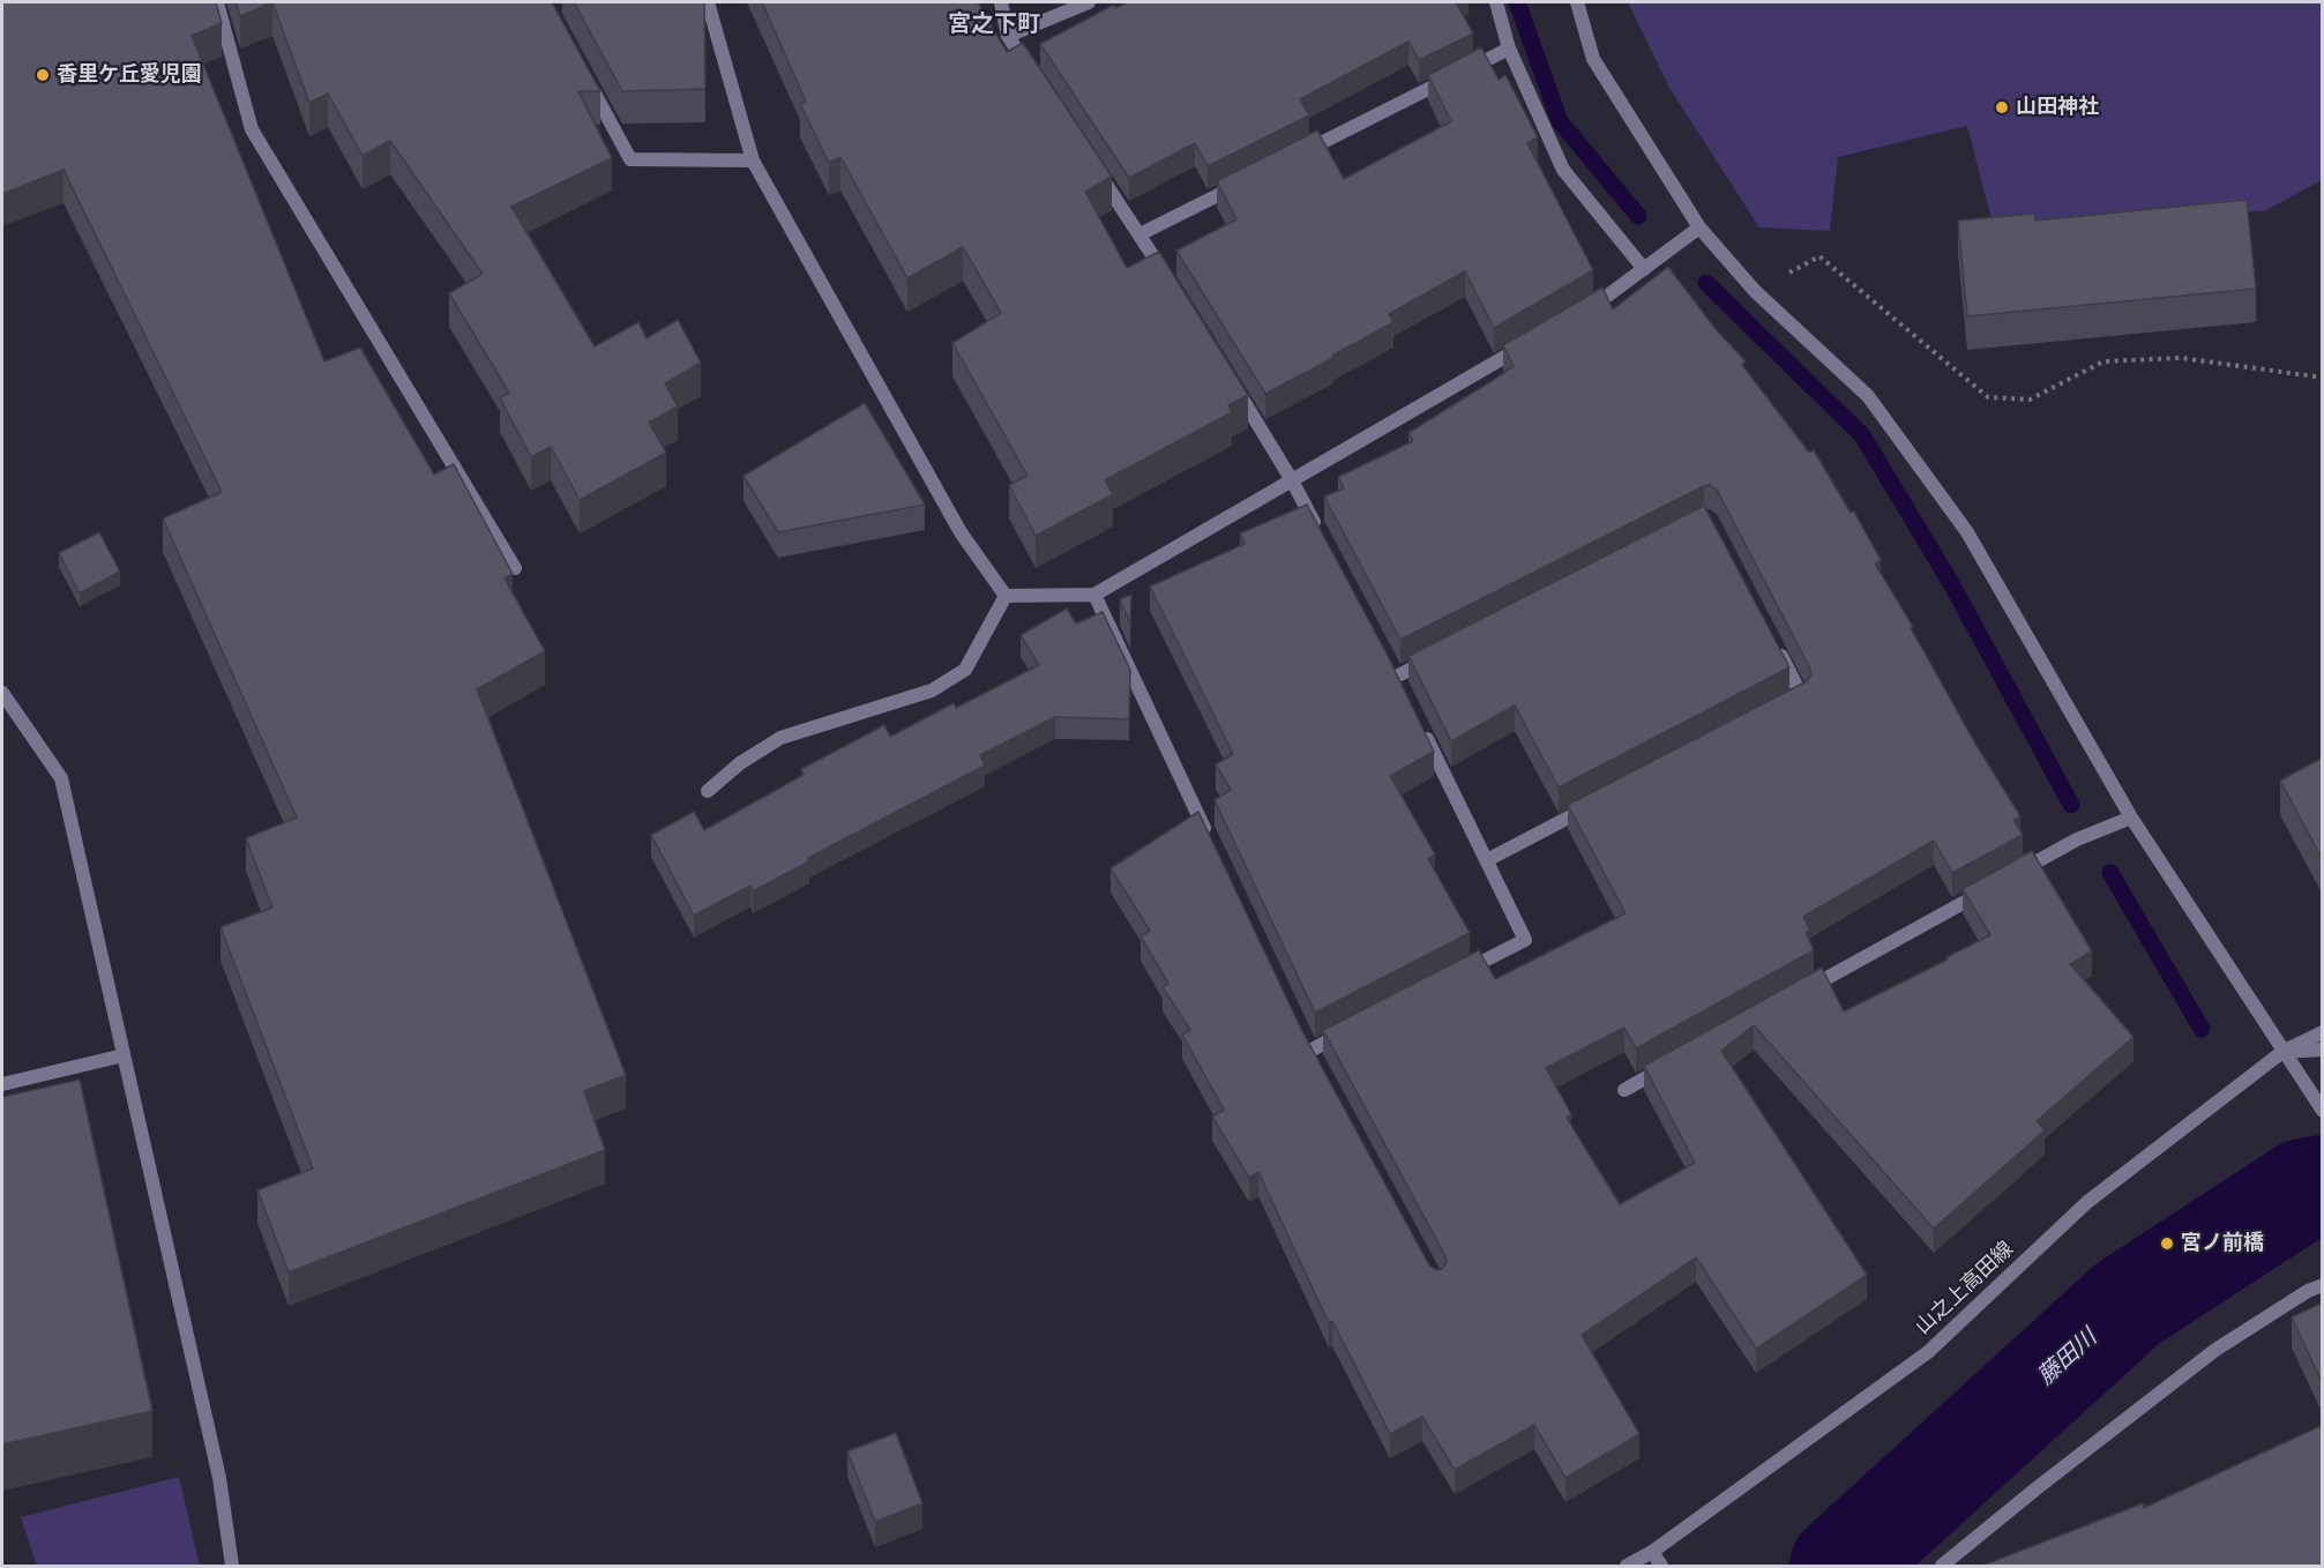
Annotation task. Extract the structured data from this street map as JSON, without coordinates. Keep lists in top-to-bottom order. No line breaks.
{"streets":{"street":["山之上高田線"]},"districts":["宮之下町"],"water":["藤田川"],"places":["香里ケ丘愛児園","山田神社","宮ノ前橋"]}
